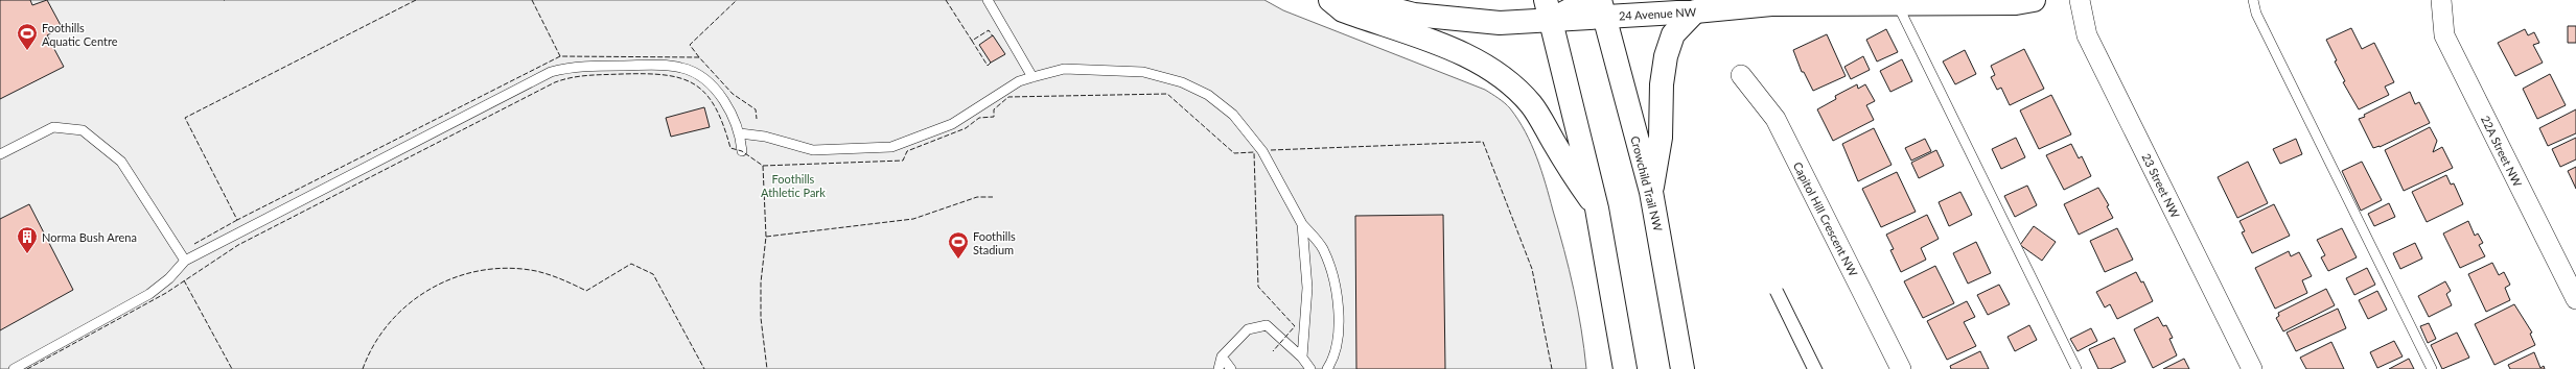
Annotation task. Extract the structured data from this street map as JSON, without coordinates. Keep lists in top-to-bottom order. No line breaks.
{"streets":{"main road":["24 Avenue NW","Crowchild Trail NW"],"street":["22A Street NW","23 Street NW","Capitol Hill Crescent NW"]},"crossings":[["24 Avenue NW","Crowchild Trail NW"]],"parks":["Foothills Athletic Park"],"places":{"sports":["Foothills Aquatic Centre","Foothills Stadium"],"building":["Norma Bush Arena"]}}
